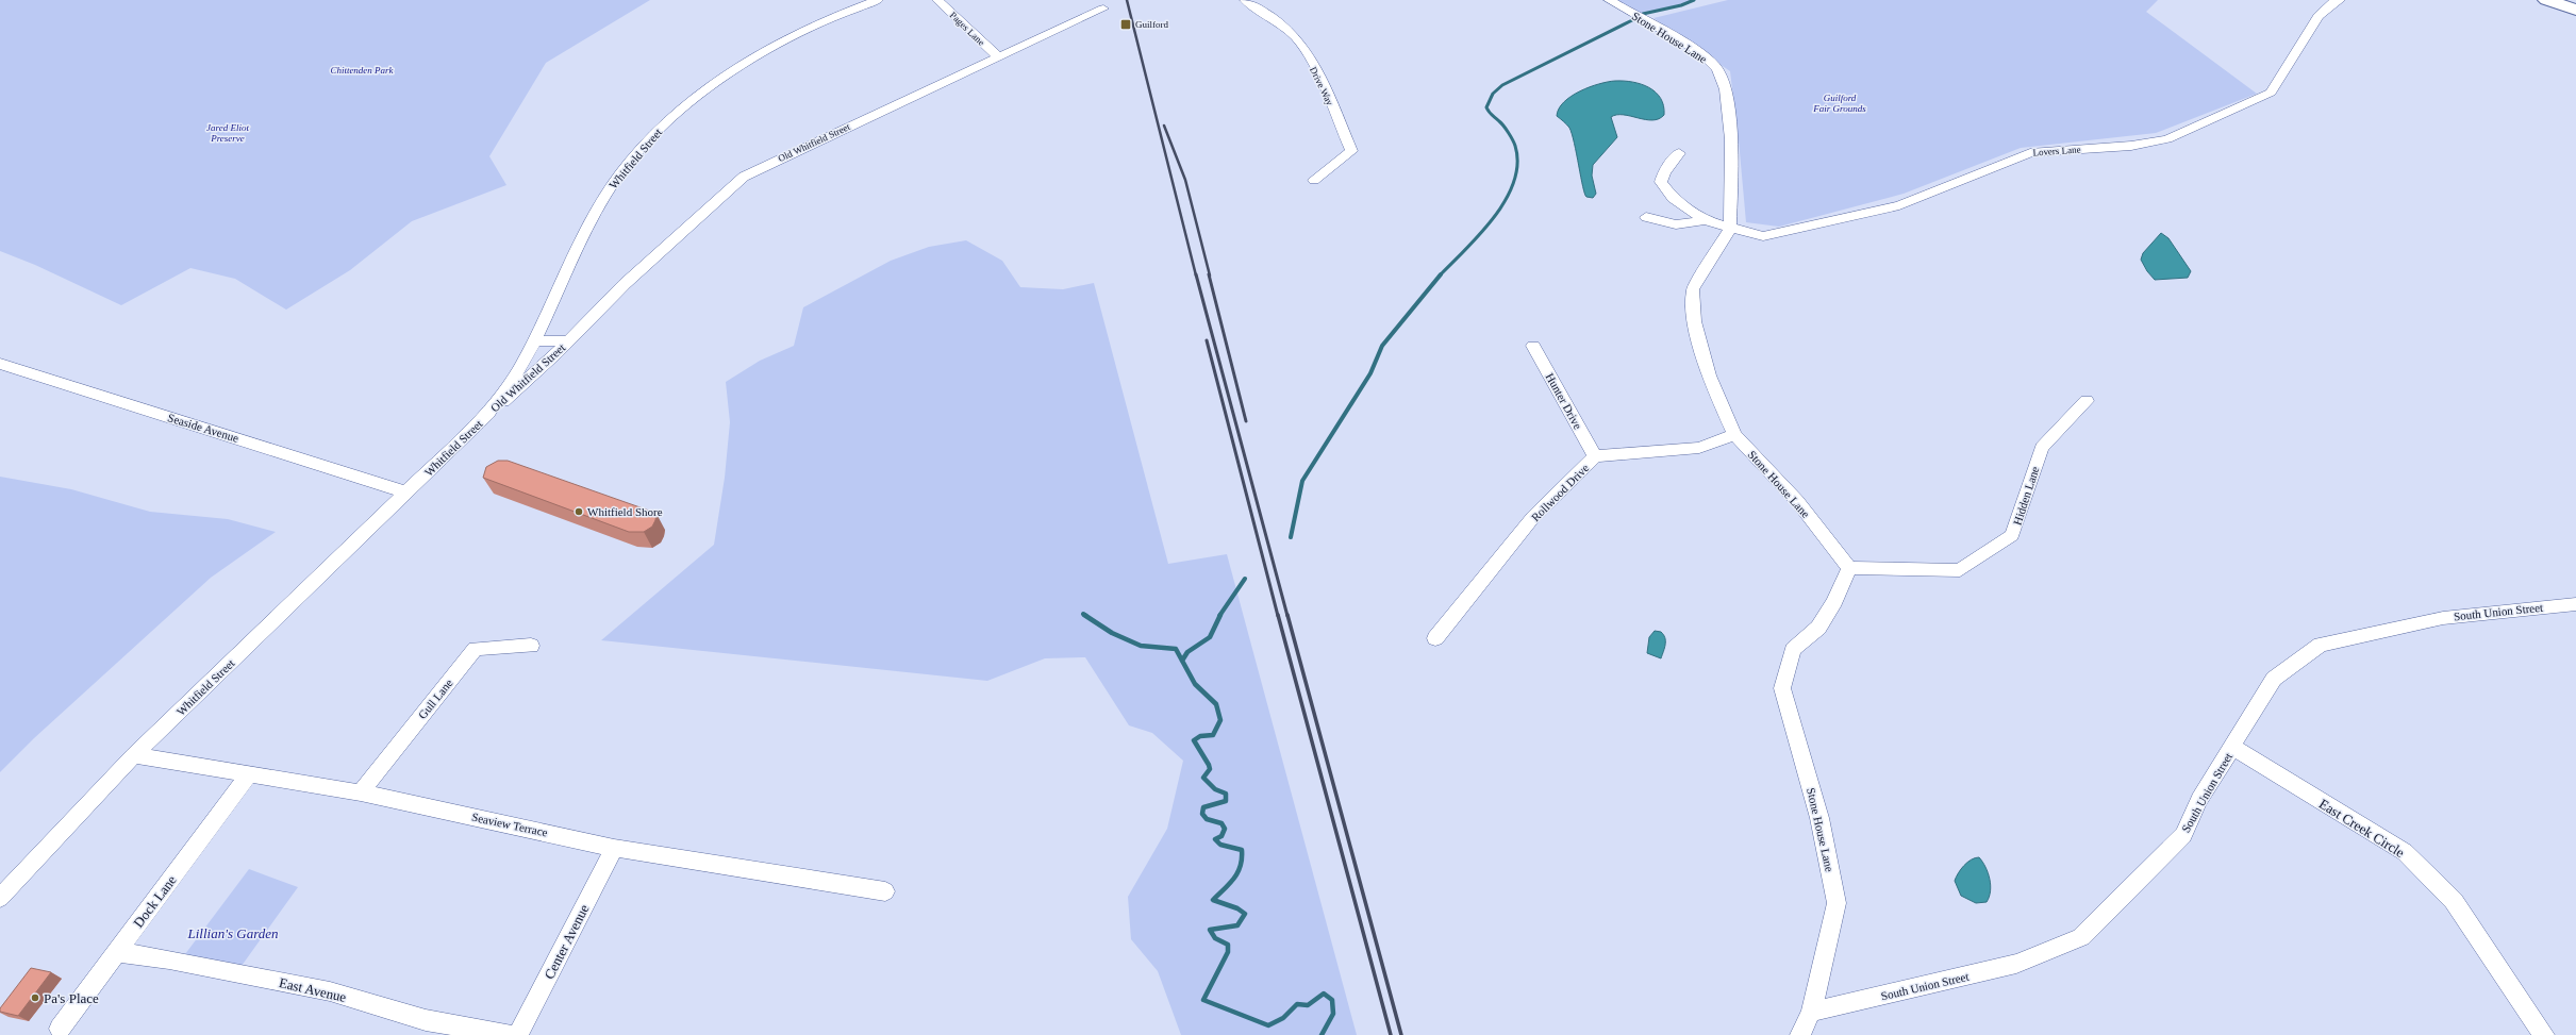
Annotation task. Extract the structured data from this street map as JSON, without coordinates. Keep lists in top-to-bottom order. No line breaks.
{"streets":{"street":["Pages Lane","Stone House Lane","Drive Way","Old Whitfield Street","Lovers Lane","Whitfield Street","Hunter Drive","Seaside Avenue","Rollwood Drive","Hidden Lane","South Union Street","Gull Lane","Seaview Terrace","East Creek Circle","Dock Lane","Center Avenue","East Avenue"]},"crossings":[["Pages Lane","Old Whitfield Street"],["Stone House Lane","Lovers Lane"],["Stone House Lane","Rollwood Drive"],["Stone House Lane","Hidden Lane"],["Stone House Lane","South Union Street"],["Old Whitfield Street","Whitfield Street"],["Whitfield Street","Seaside Avenue"],["Whitfield Street","Seaview Terrace"],["Hunter Drive","Rollwood Drive"],["South Union Street","East Creek Circle"],["Gull Lane","Seaview Terrace"],["Seaview Terrace","Dock Lane"],["Seaview Terrace","Center Avenue"],["Dock Lane","East Avenue"]],"parks":["Chittenden Park","Guilford Fair Grounds","Jared Eliot Preserve","Lillian's Garden"],"places":{"transit":["Guilford"],"other":["Whitfield Shore","Pa's Place"]}}
